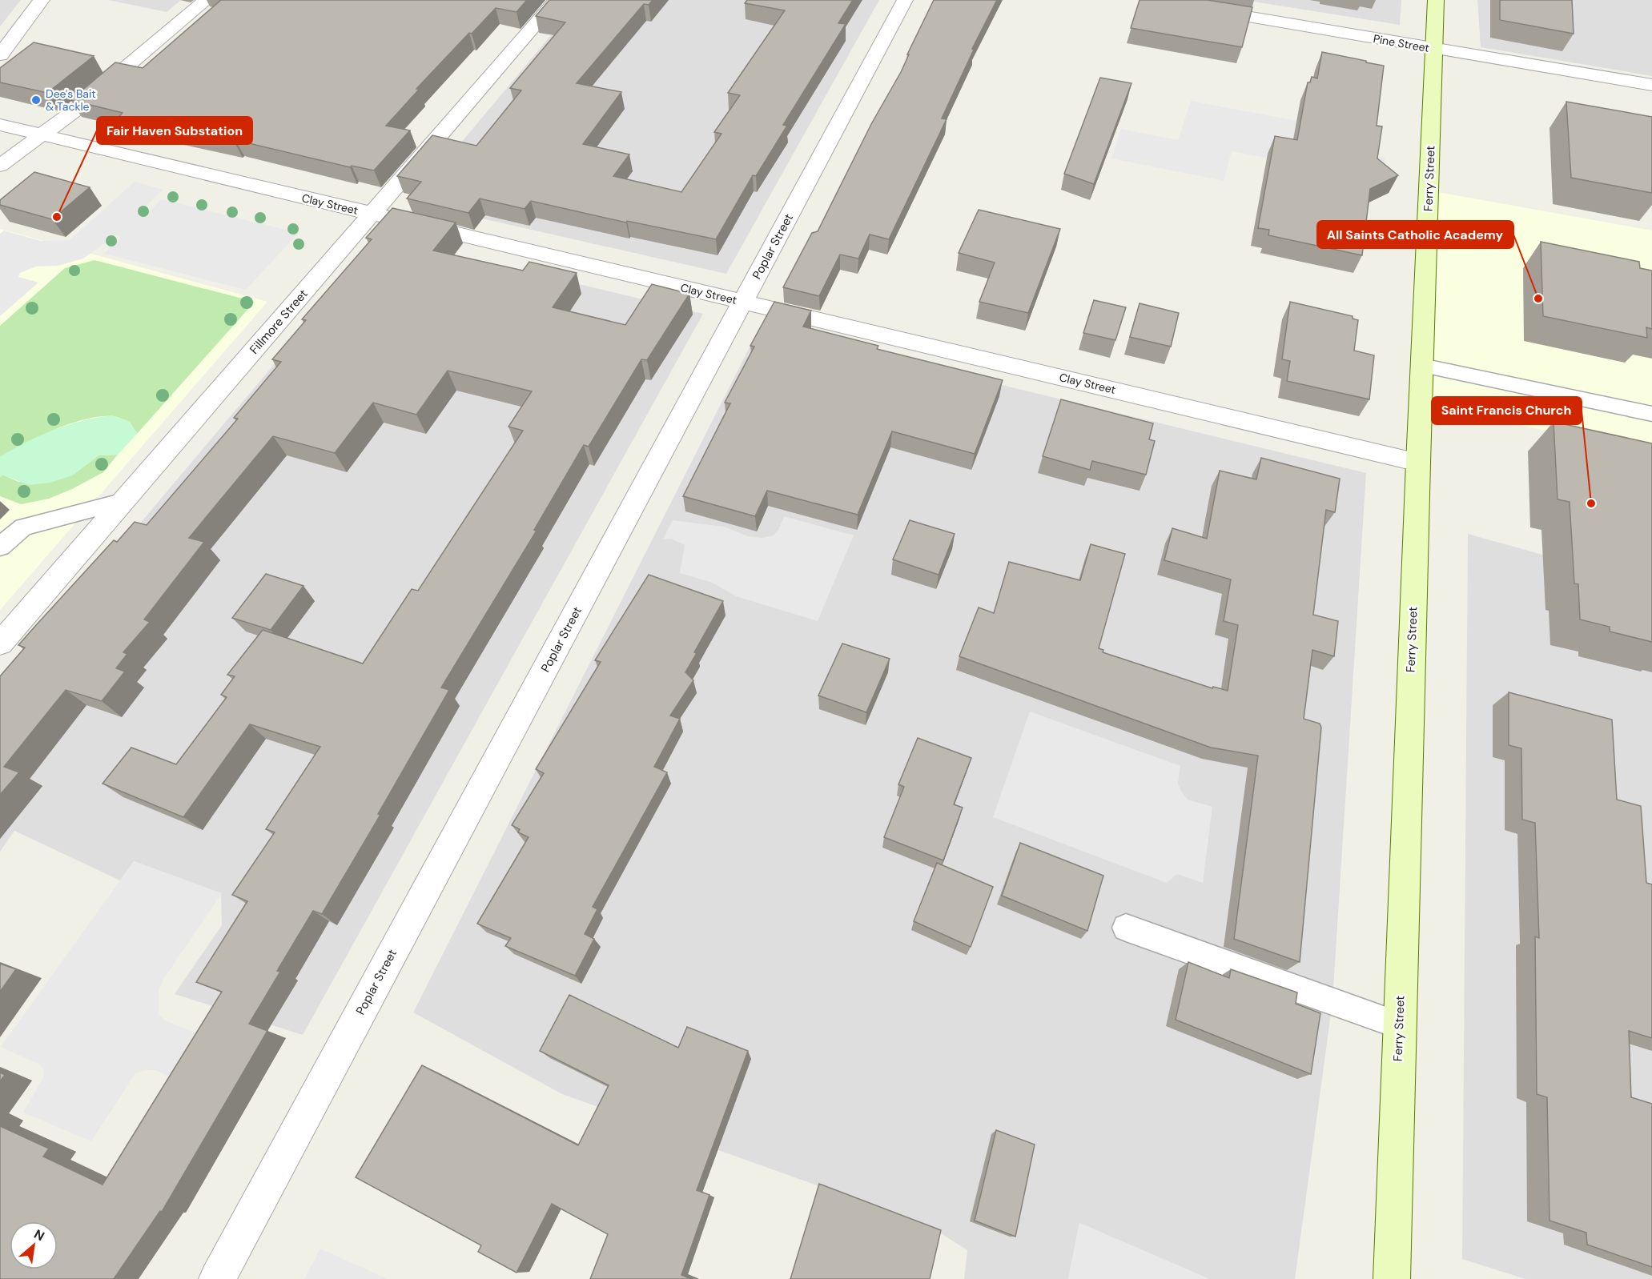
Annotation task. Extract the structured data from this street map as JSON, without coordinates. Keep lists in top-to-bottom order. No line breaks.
{"streets":{"main road":["Ferry Street"],"street":["Pine Street","Clay Street","Poplar Street","Fillmore Street"]},"crossings":[["Pine Street","Ferry Street"],["Ferry Street","Clay Street"],["Clay Street","Poplar Street"],["Clay Street","Fillmore Street"]],"places":["Dee's Bait & Tackle","Fair Haven Substation","All Saints Catholic Academy","Saint Francis Church"],"north":"top right"}
